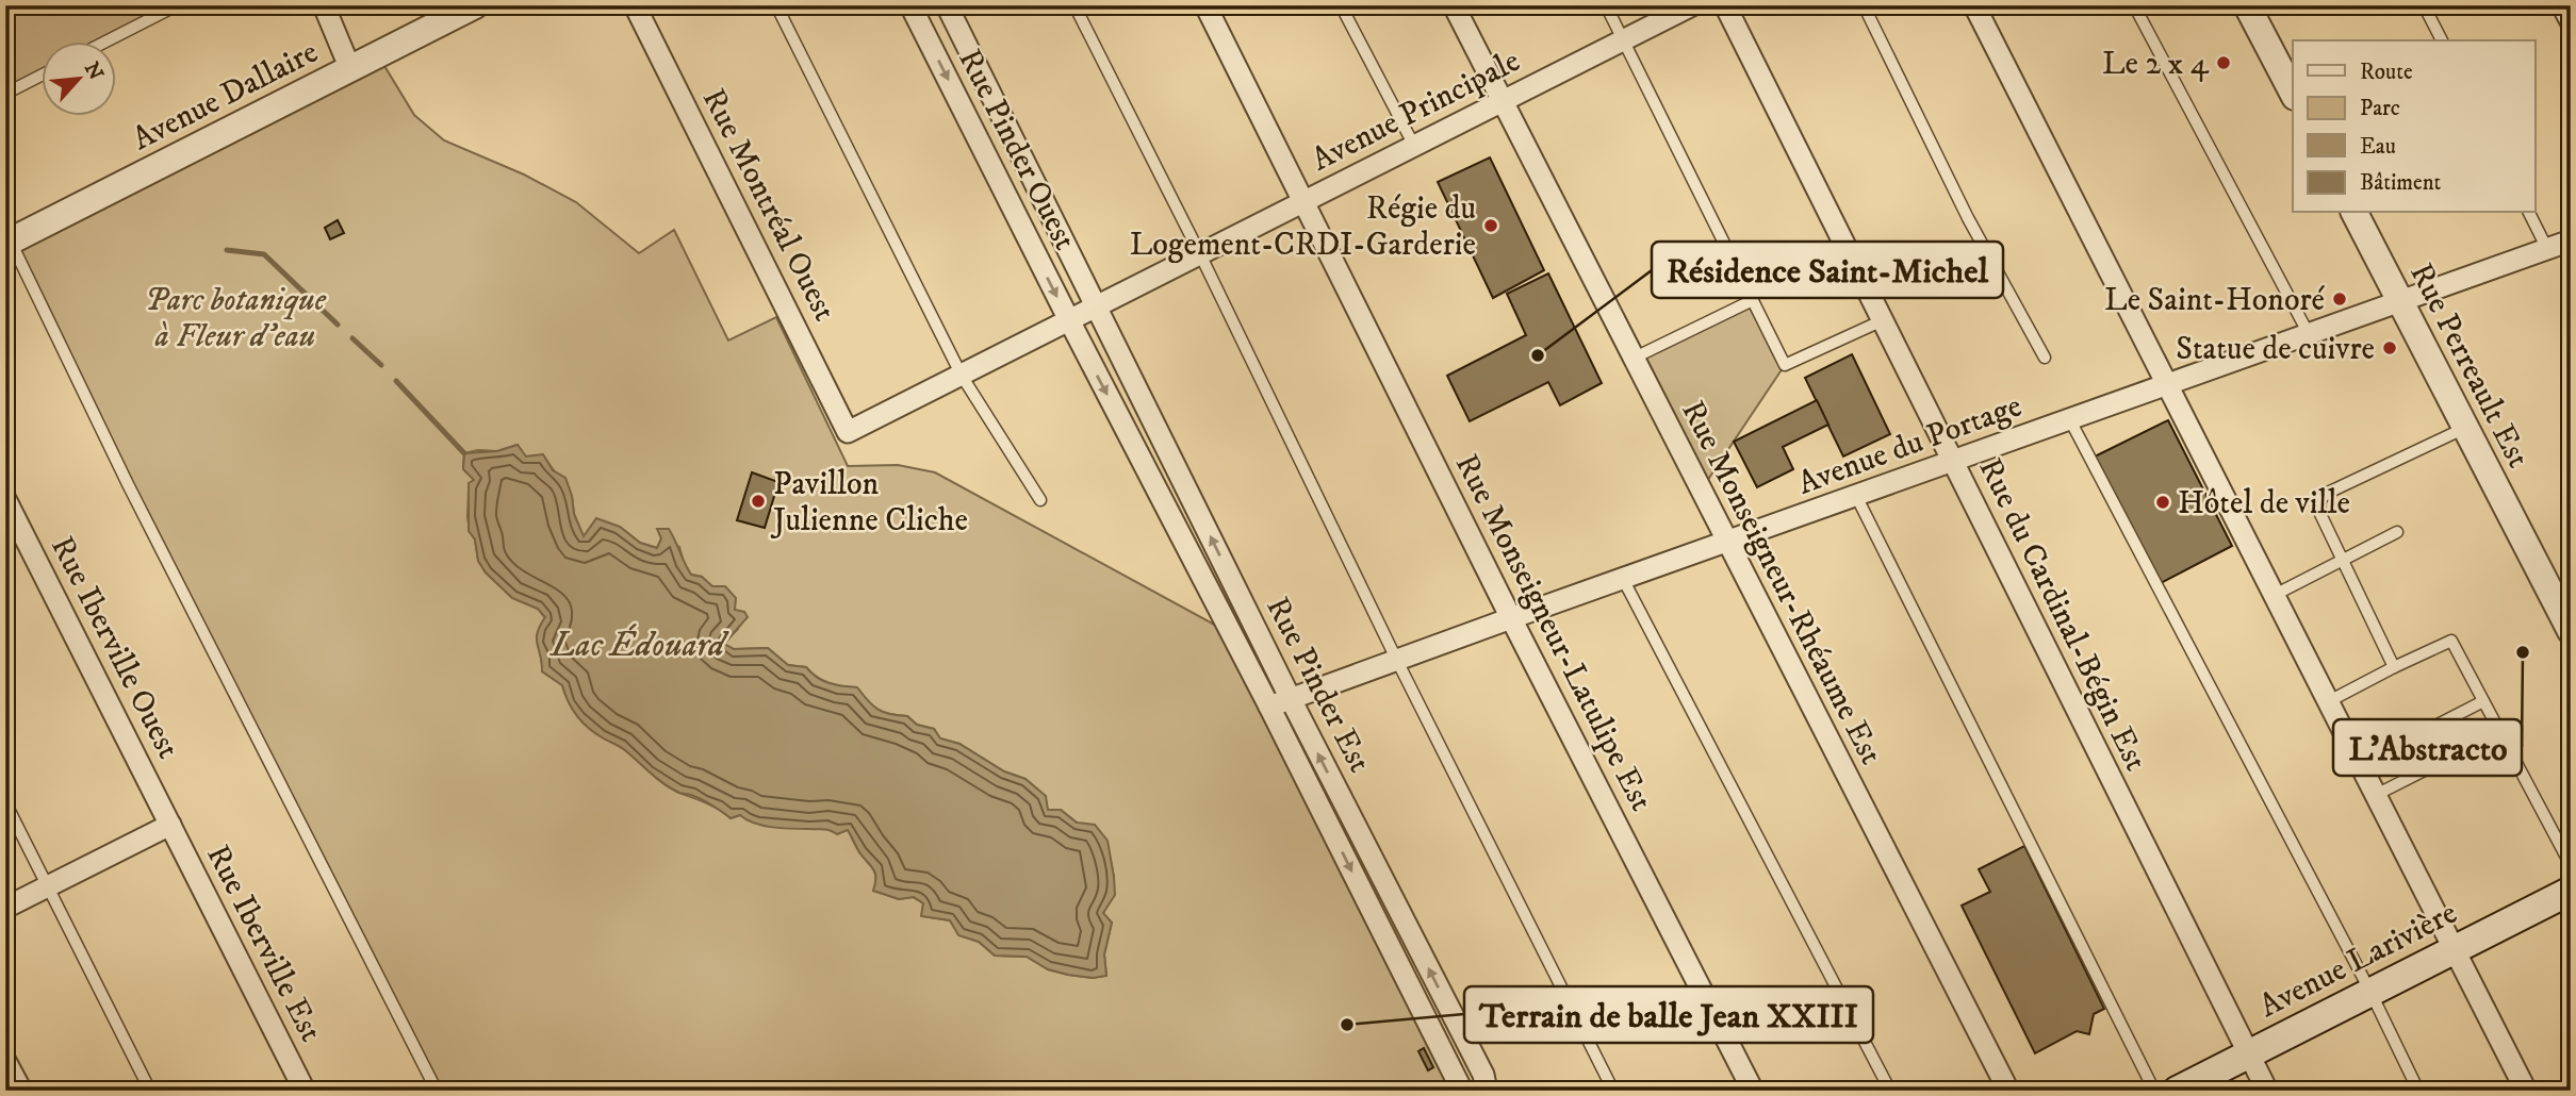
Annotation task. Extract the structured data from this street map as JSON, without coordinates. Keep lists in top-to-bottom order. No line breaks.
{"streets":{"main road":["Avenue Larivière"],"street":["Avenue Dallaire","Avenue Principale","Rue Pinder Ouest","Rue Montréal Ouest","Rue Perreault Est","Avenue du Portage","Rue Monseigneur-Rhéaume Est","Rue du Cardinal-Bégin Est","Rue Monseigneur-Latulipe Est","Rue Iberville Ouest","Rue Pinder Est","Rue Iberville Est"]},"crossings":[["Avenue Principale","Rue Pinder Ouest"],["Avenue Principale","Rue Montréal Ouest"],["Avenue Principale","Rue Monseigneur-Rhéaume Est"],["Avenue Principale","Rue Monseigneur-Latulipe Est"],["Avenue Principale","Rue Pinder Est"],["Rue Pinder Ouest","Rue Pinder Est"],["Rue Perreault Est","Avenue du Portage"],["Avenue du Portage","Rue Monseigneur-Rhéaume Est"],["Avenue du Portage","Rue du Cardinal-Bégin Est"],["Avenue du Portage","Rue Monseigneur-Latulipe Est"],["Avenue du Portage","Rue Pinder Est"],["Rue du Cardinal-Bégin Est","Avenue Larivière"],["Rue Iberville Ouest","Rue Iberville Est"]],"water":["Lac Édouard"],"parks":["Parc botanique à Fleur d'eau"],"places":["Le 2 x 4","Régie du Logement-CRDI-Garderie","Le Saint-Honoré","Statue de cuivre","Résidence Saint-Michel","Pavillon Julienne Cliche","Hôtel de ville","L'Abstracto","Terrain de balle Jean XXIII"],"legend":["Route","Parc","Eau","Bâtiment"],"north":"top right"}
